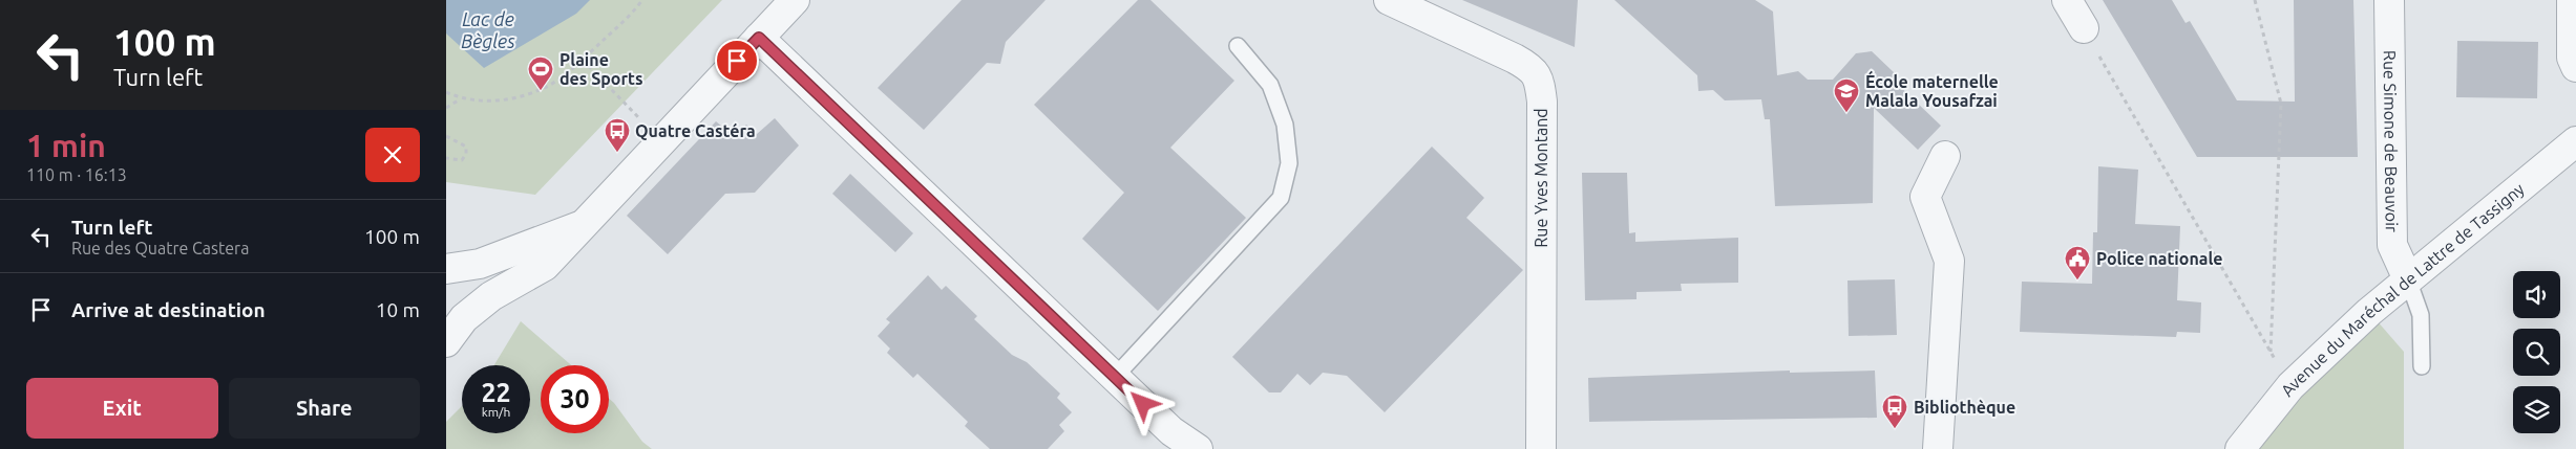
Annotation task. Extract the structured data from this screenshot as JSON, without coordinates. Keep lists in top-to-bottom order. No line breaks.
{"streets":{"street":["Rue Simone de Beauvoir","Rue Yves Montand","Avenue du Maréchal de Lattre de Tassigny"]},"crossings":[["Rue Simone de Beauvoir","Avenue du Maréchal de Lattre de Tassigny"]],"water":["Lac de Bègles"],"places":{"sports":["Plaine des Sports"],"school or university":["École maternelle Malala Yousafzai"],"bus stop":["Quatre Castéra","Bibliothèque"],"public building":["Police nationale"]},"page":{"turn":["100 m","Turn left"],"heading":["1 min","110 m · 16:13"],"list":[{"name":"Turn left","note":"Rue des Quatre Castera","value":"100 m"},{"name":"Arrive at destination","value":"10 m"}],"speed":"22 km/h","limit":"30","buttons":["Exit","Share"]}}
